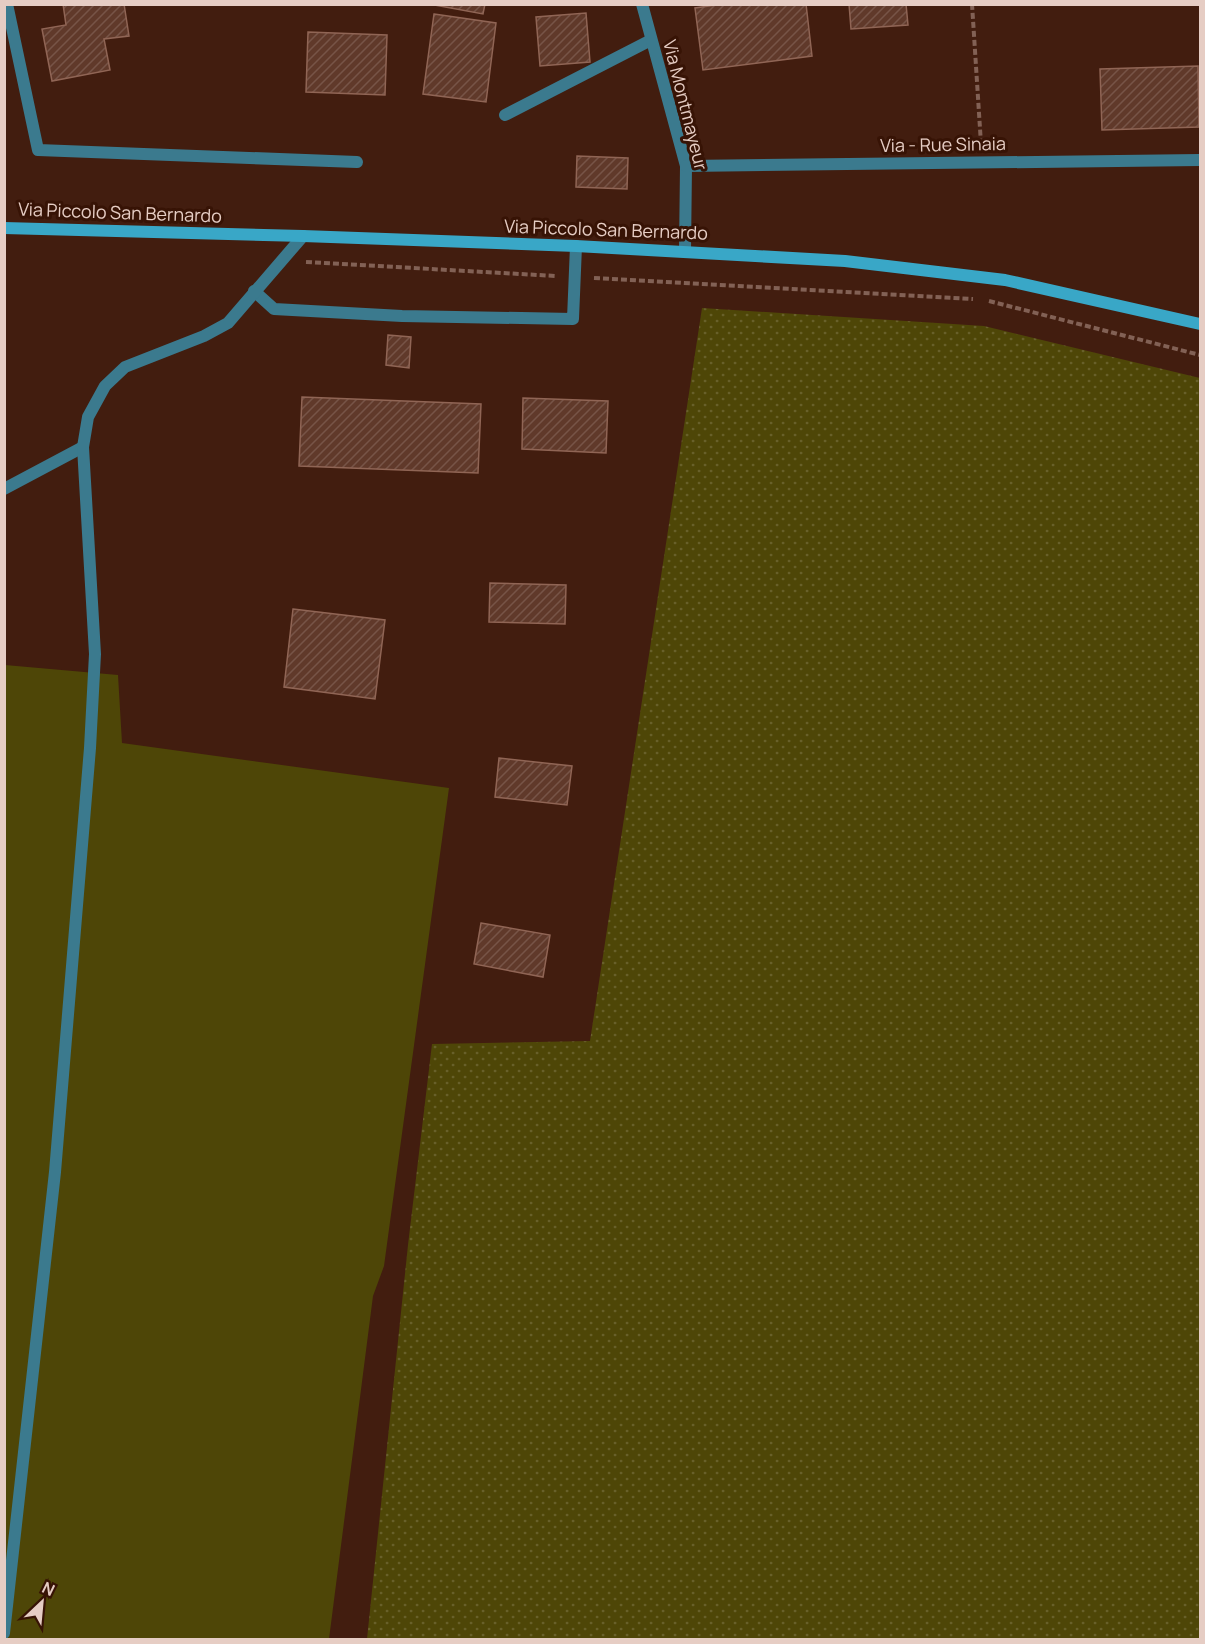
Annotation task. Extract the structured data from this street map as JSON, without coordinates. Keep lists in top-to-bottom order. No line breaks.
{"streets":{"street":["Via Montmayeur","Via - Rue Sinaia","Via Piccolo San Bernardo"]},"crossings":[["Via Montmayeur","Via - Rue Sinaia"],["Via Montmayeur","Via Piccolo San Bernardo"]],"north":"top right"}
